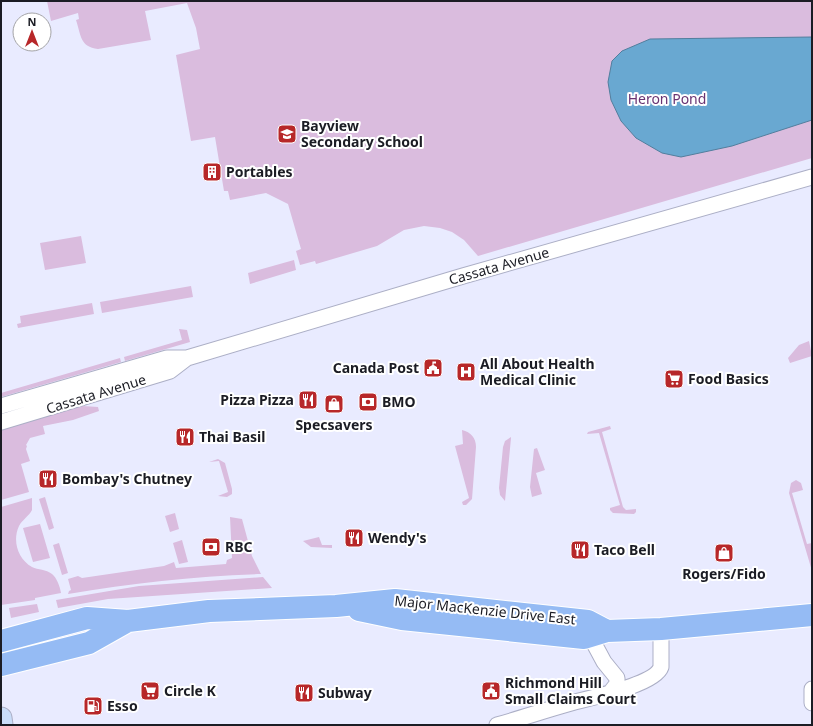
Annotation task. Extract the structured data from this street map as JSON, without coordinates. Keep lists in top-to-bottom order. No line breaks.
{"streets":{"main road":["Major MacKenzie Drive East"],"street":["Cassata Avenue"]},"parks":["Heron Pond"],"places":{"school or university":["Bayview Secondary School"],"building":["Portables"],"public building":["Canada Post","Richmond Hill Small Claims Court"],"hospital":["All About Health Medical Clinic"],"supermarket":["Food Basics","Circle K"],"restaurant":["Pizza Pizza","Thai Basil","Bombay's Chutney","Wendy's","Taco Bell","Subway"],"bank":["BMO","RBC"],"shop":["Specsavers","Rogers/Fido"],"fuel station":["Esso"]},"north":"top"}
